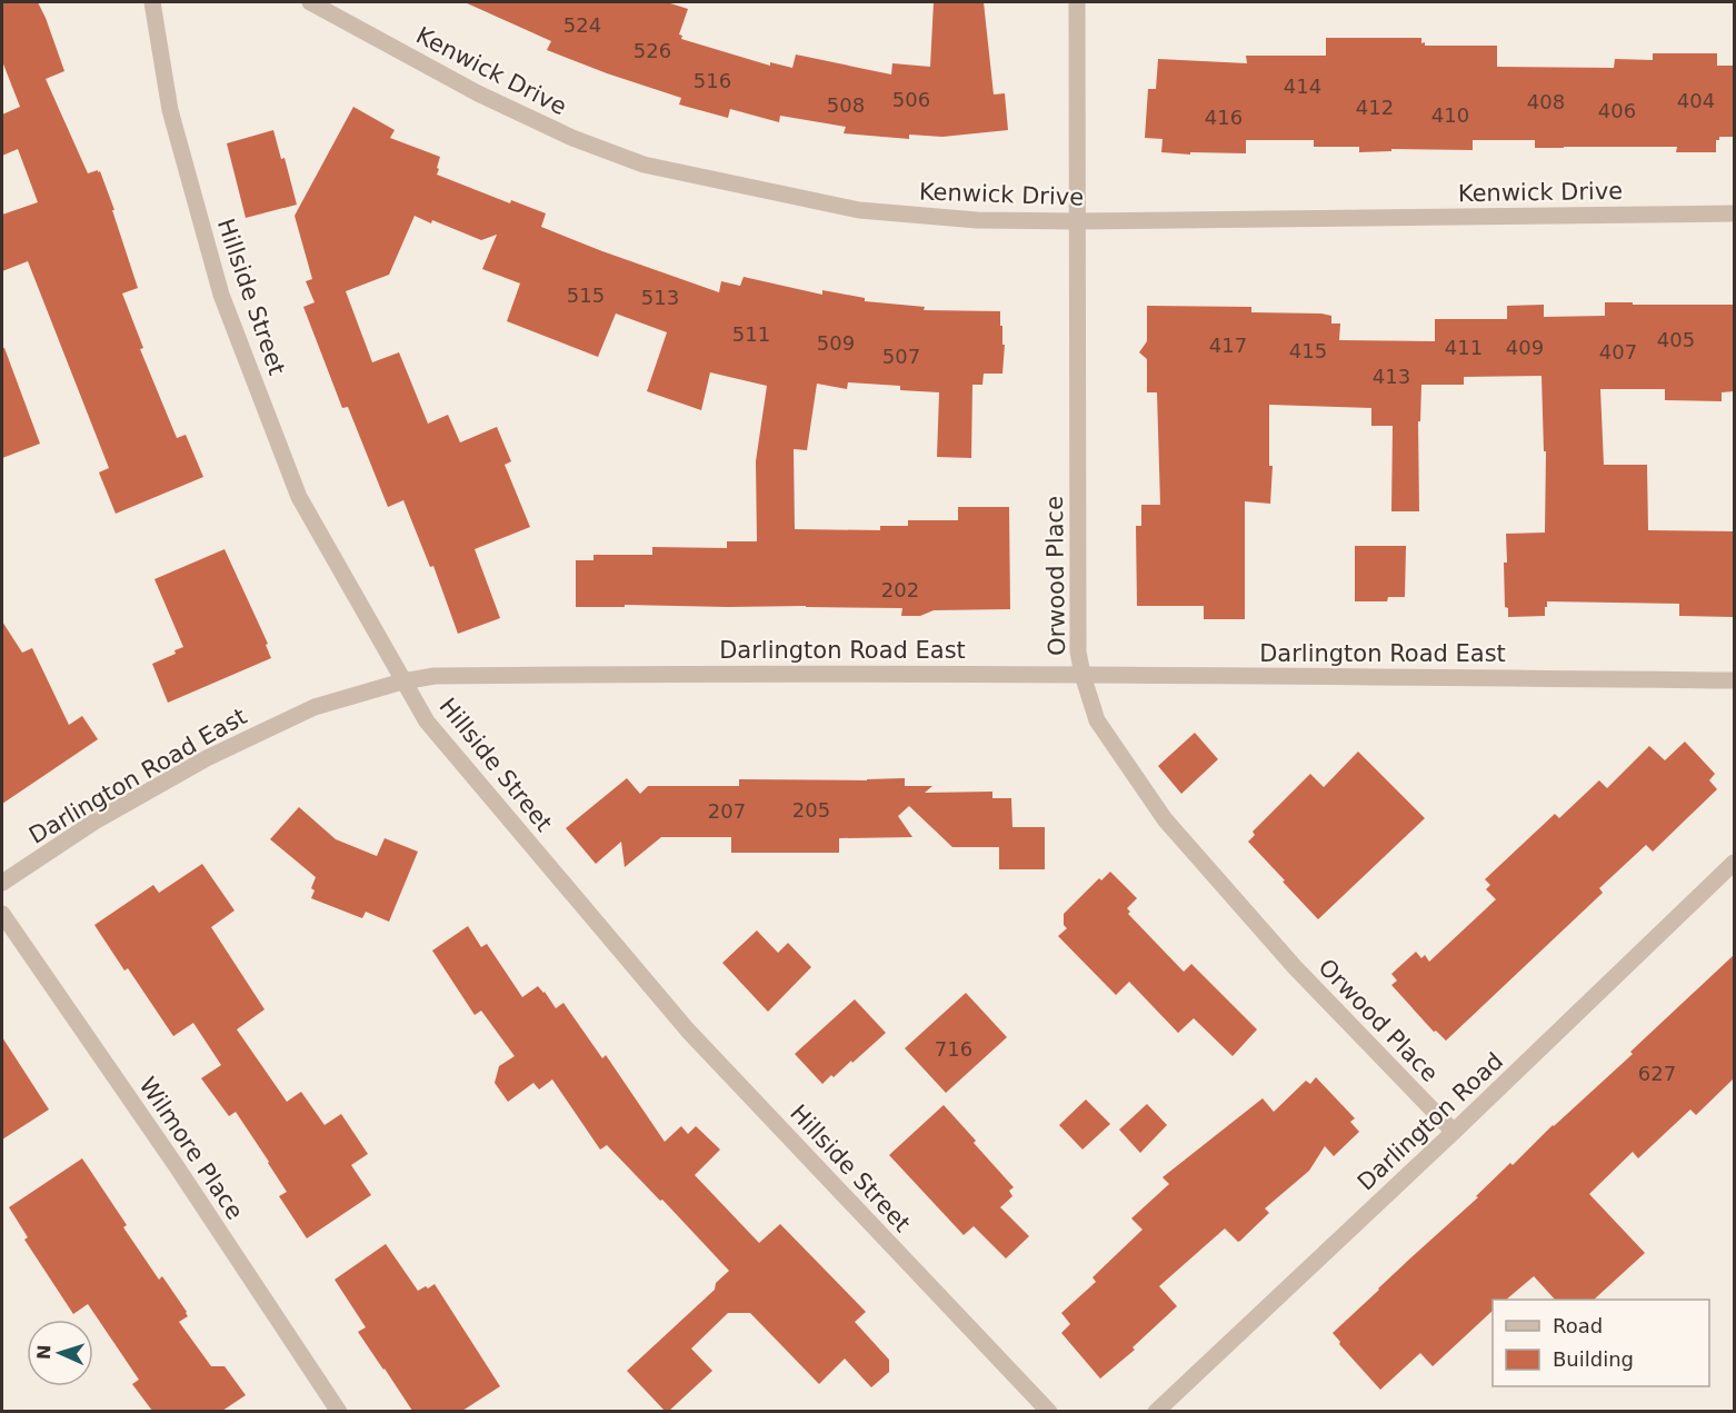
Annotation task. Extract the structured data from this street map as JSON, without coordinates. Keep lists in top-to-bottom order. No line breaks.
{"streets":{"street":["Kenwick Drive","Hillside Street","Orwood Place","Darlington Road East","Darlington Road","Wilmore Place"]},"crossings":[["Kenwick Drive","Orwood Place"],["Hillside Street","Darlington Road East"],["Orwood Place","Darlington Road East"],["Orwood Place","Darlington Road"]],"house_numbers":["524","526","516","414","506","404","408","508","412","406","410","416","515","513","511","405","509","417","411","409","415","407","507","413","202","205","207","716","627"],"legend":["Road","Building"],"north":"left"}
